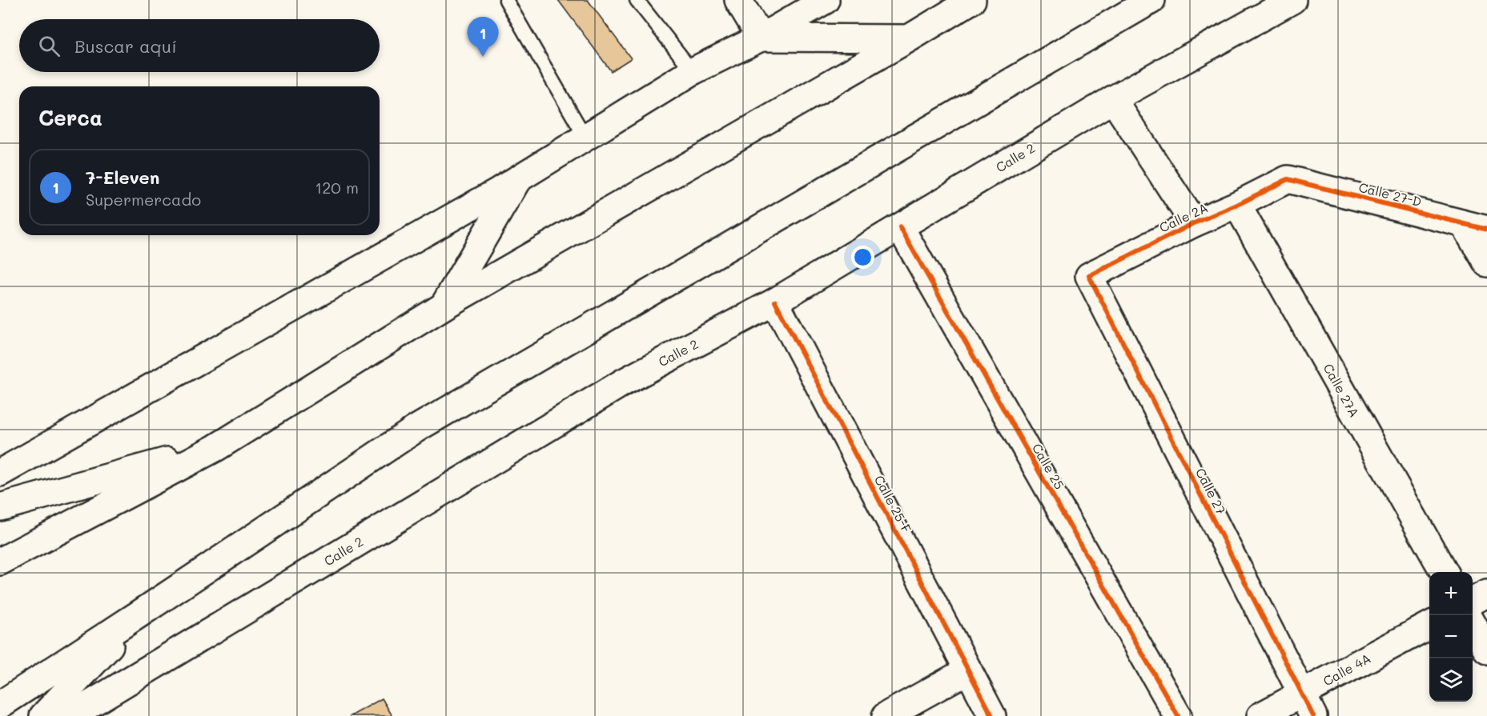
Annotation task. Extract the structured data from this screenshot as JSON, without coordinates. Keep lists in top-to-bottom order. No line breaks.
{"streets":{"main road":["Calle 2","Calle 27-D","Calle 2A","Calle 27A","Calle 25","Calle 27","Calle 25-F","Calle 4A"]},"crossings":[["Calle 2","Calle 25"],["Calle 2","Calle 25-F"],["Calle 27-D","Calle 2A"],["Calle 2A","Calle 27A"],["Calle 2A","Calle 27"],["Calle 27","Calle 4A"]],"page":{"pins":"1","search":"Buscar aquí","heading":"Cerca","list":[{"mark":"1","name":"7-Eleven","note":"Supermercado","value":"120 m"}],"map_buttons":["+","−"]}}
